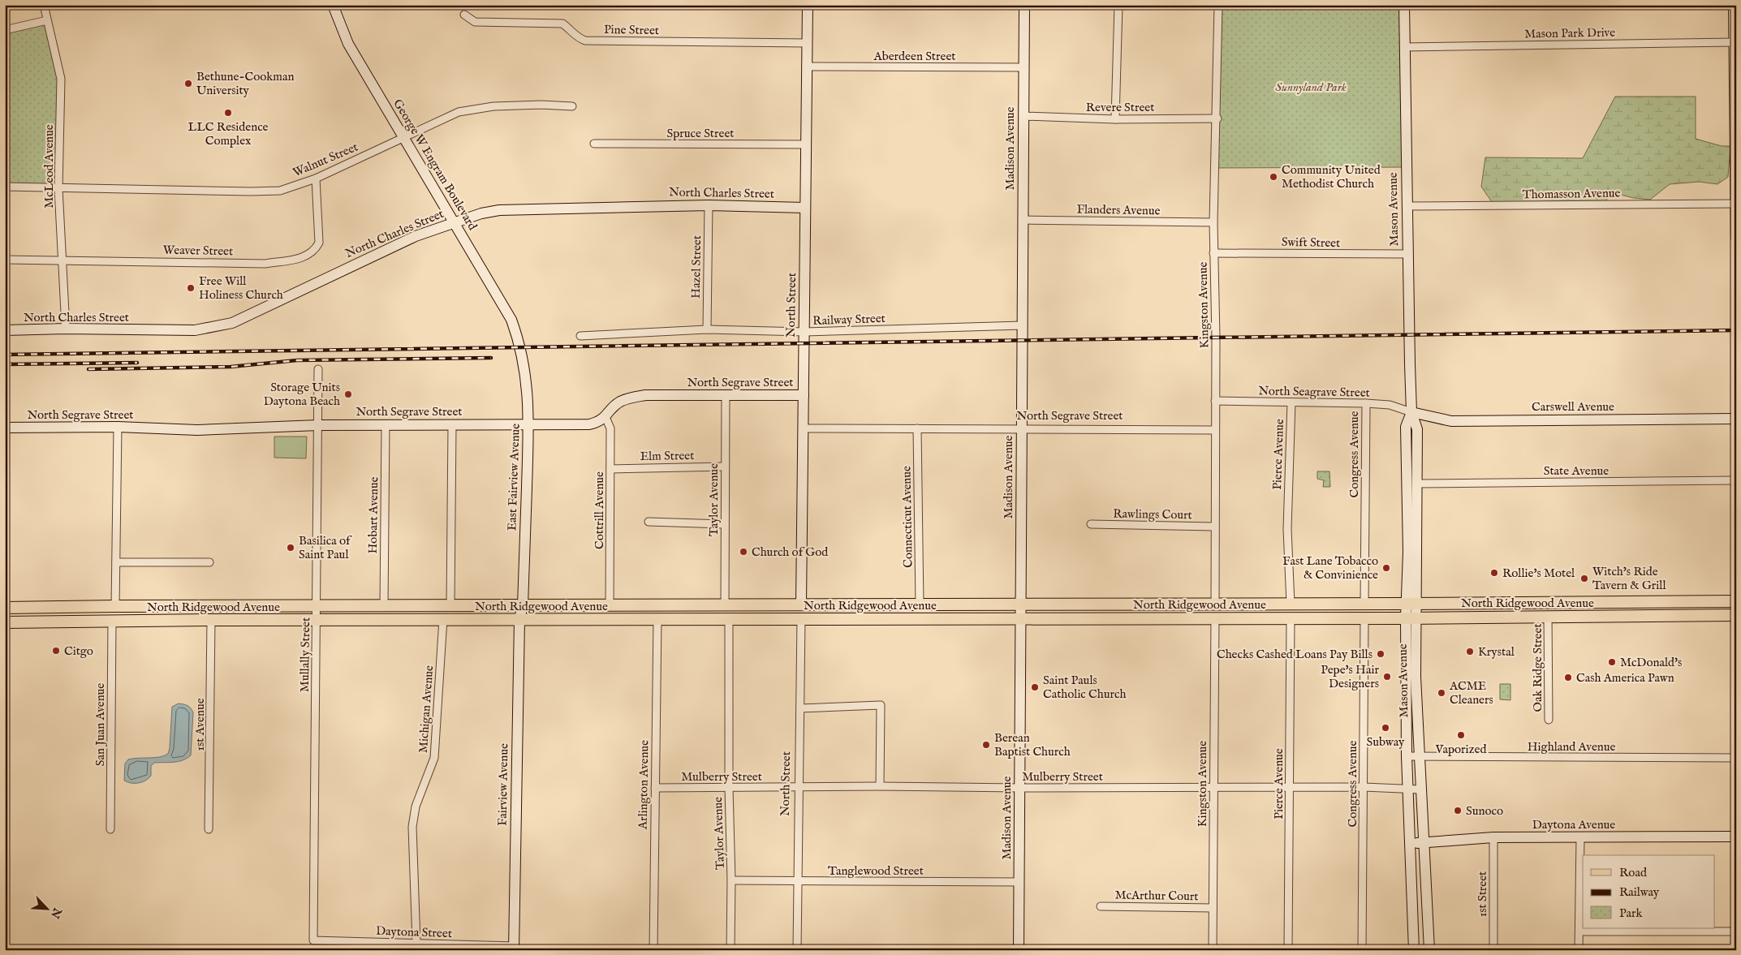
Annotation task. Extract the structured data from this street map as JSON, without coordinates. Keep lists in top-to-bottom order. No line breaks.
{"streets":{"main road":["North Ridgewood Avenue"],"street":["Pine Street","Mason Park Drive","Aberdeen Street","Revere Street","Spruce Street","Madison Avenue","Walnut Street","George W Engram Boulevard","McLeod Avenue","North Charles Street","Thomasson Avenue","Mason Avenue","Flanders Avenue","Swift Street","Weaver Street","Hazel Street","North Street","Kingston Avenue","Railway Street","North Segrave Street","North Seagrave Street","Carswell Avenue","Pierce Avenue","Congress Avenue","Elm Street","State Avenue","East Fairview Avenue","Taylor Avenue","Cottrill Avenue","Rawlings Court","Hobart Avenue","Connecticut Avenue","Mullally Street","Oak Ridge Street","Michigan Avenue","San Juan Avenue","1st Avenue","Highland Avenue","Mulberry Street","Fairview Avenue","Arlington Avenue","Daytona Avenue","Tanglewood Street","1st Street","McArthur Court","Daytona Street"]},"crossings":[["Pine Street","North Street"],["Mason Park Drive","Mason Avenue"],["Aberdeen Street","Madison Avenue"],["Aberdeen Street","North Street"],["Revere Street","Madison Avenue"],["Revere Street","Kingston Avenue"],["Spruce Street","North Street"],["Madison Avenue","Flanders Avenue"],["Madison Avenue","Railway Street"],["Madison Avenue","North Segrave Street"],["Madison Avenue","North Ridgewood Avenue"],["Madison Avenue","Mulberry Street"],["Madison Avenue","Tanglewood Street"],["Walnut Street","George W Engram Boulevard"],["Walnut Street","McLeod Avenue"],["Walnut Street","Weaver Street"],["George W Engram Boulevard","North Charles Street"],["George W Engram Boulevard","East Fairview Avenue"],["McLeod Avenue","North Charles Street"],["McLeod Avenue","Weaver Street"],["North Charles Street","Hazel Street"],["North Charles Street","North Street"],["Thomasson Avenue","Mason Avenue"],["Mason Avenue","Swift Street"],["Mason Avenue","North Seagrave Street"],["Mason Avenue","Carswell Avenue"],["Mason Avenue","State Avenue"],["Mason Avenue","North Ridgewood Avenue"],["Mason Avenue","Highland Avenue"],["Mason Avenue","Mulberry Street"],["Mason Avenue","Daytona Avenue"],["Flanders Avenue","Kingston Avenue"],["Swift Street","Kingston Avenue"],["Hazel Street","Railway Street"],["North Street","Railway Street"],["North Street","North Segrave Street"],["North Street","North Ridgewood Avenue"],["North Street","Mulberry Street"],["North Street","Tanglewood Street"],["Kingston Avenue","North Segrave Street"],["Kingston Avenue","North Seagrave Street"],["Kingston Avenue","Rawlings Court"],["Kingston Avenue","North Ridgewood Avenue"],["Kingston Avenue","Mulberry Street"],["Kingston Avenue","McArthur Court"],["North Segrave Street","East Fairview Avenue"],["North Segrave Street","Taylor Avenue"],["North Segrave Street","Cottrill Avenue"],["North Segrave Street","Hobart Avenue"],["North Segrave Street","Connecticut Avenue"],["North Segrave Street","Mullally Street"],["North Seagrave Street","Carswell Avenue"],["North Seagrave Street","Pierce Avenue"],["North Seagrave Street","Congress Avenue"],["Pierce Avenue","North Ridgewood Avenue"],["Pierce Avenue","Mulberry Street"],["Congress Avenue","North Ridgewood Avenue"],["Congress Avenue","Mulberry Street"],["Elm Street","Taylor Avenue"],["Elm Street","Cottrill Avenue"],["East Fairview Avenue","North Ridgewood Avenue"],["East Fairview Avenue","Fairview Avenue"],["Taylor Avenue","North Ridgewood Avenue"],["Taylor Avenue","Mulberry Street"],["Taylor Avenue","Tanglewood Street"],["Cottrill Avenue","North Ridgewood Avenue"],["Hobart Avenue","North Ridgewood Avenue"],["Connecticut Avenue","North Ridgewood Avenue"],["North Ridgewood Avenue","Mullally Street"],["North Ridgewood Avenue","Oak Ridge Street"],["North Ridgewood Avenue","Michigan Avenue"],["North Ridgewood Avenue","San Juan Avenue"],["North Ridgewood Avenue","1st Avenue"],["North Ridgewood Avenue","Fairview Avenue"],["North Ridgewood Avenue","Arlington Avenue"],["Mullally Street","Daytona Street"],["Michigan Avenue","Daytona Street"],["Mulberry Street","Arlington Avenue"],["Fairview Avenue","Daytona Street"],["Daytona Avenue","1st Street"]],"parks":["Sunnyland Park"],"places":["Bethune-Cookman University","LLC Residence Complex","Community United Methodist Church","Free Will Holiness Church","Storage Units Daytona Beach","Basilica of Saint Paul","Church of God","Fast Lane Tobacco & Convinience","Rollie's Motel","Witch's Ride Tavern & Grill","Citgo","Krystal","Checks Cashed Loans Pay Bills","McDonald's","Pepe's Hair Designers","Cash America Pawn","Saint Pauls Catholic Church","ACME Cleaners","Subway","Vaporized","Berean Baptist Church","Sunoco"],"legend":["Road","Railway","Park"],"north":"bottom right"}
